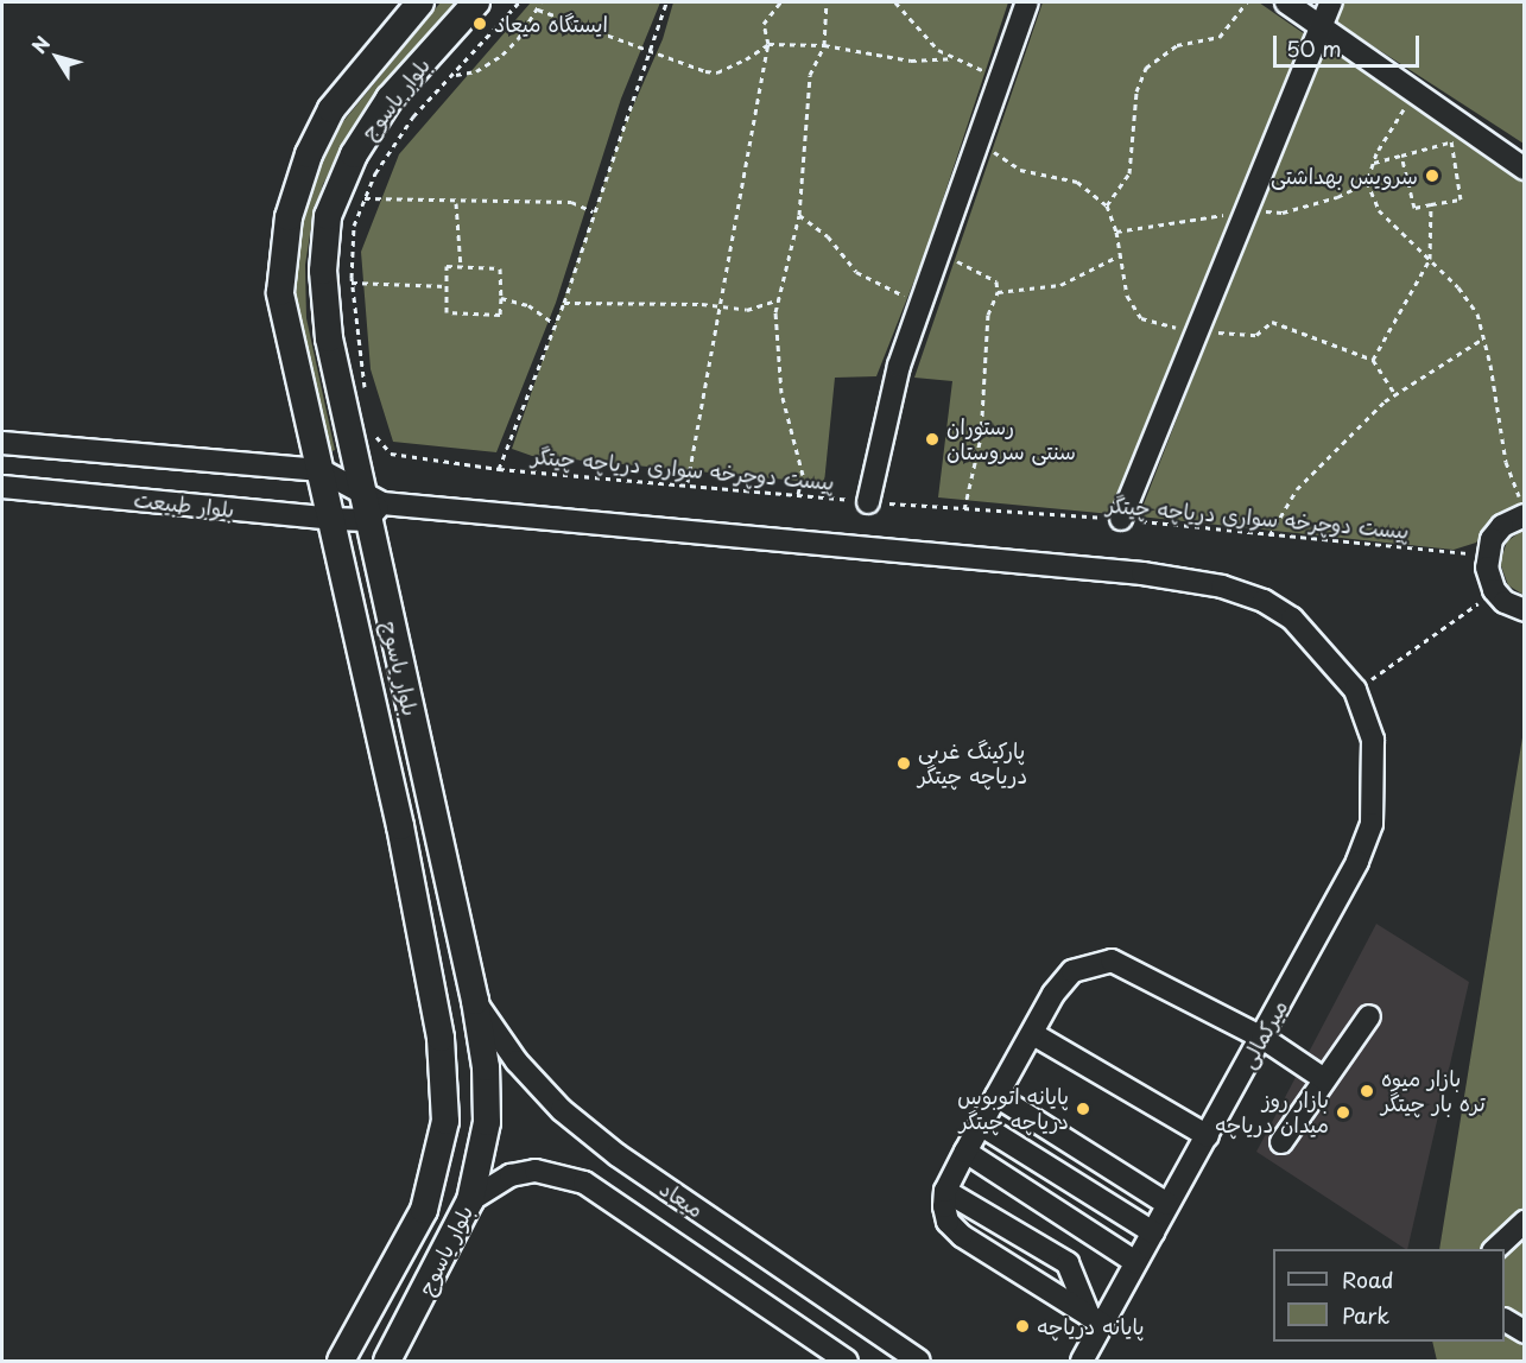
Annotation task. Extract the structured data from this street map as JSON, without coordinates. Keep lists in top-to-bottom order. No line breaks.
{"streets":{"main road":["بلوار یاسوج"],"street":["بلوار طبیعت","میرکمالی","میعاد"],"path":["پیست دوچرخه سواری دریاچه چیتگر"]},"crossings":[["بلوار یاسوج","بلوار طبیعت"],["بلوار یاسوج","میعاد"]],"places":["ایستگاه میعاد","سرویس بهداشتی","رستوران سنتی سروستان","پارکینگ غربی دریاچه چیتگر","بازار میوه تره بار چیتگر","پایانه اتوبوس دریاچه چیتگر","بازار روز میدان دریاچه","پایانه دریاچه"],"legend":["Road","Park"],"scale_bar":"50 m","north":"top left"}
